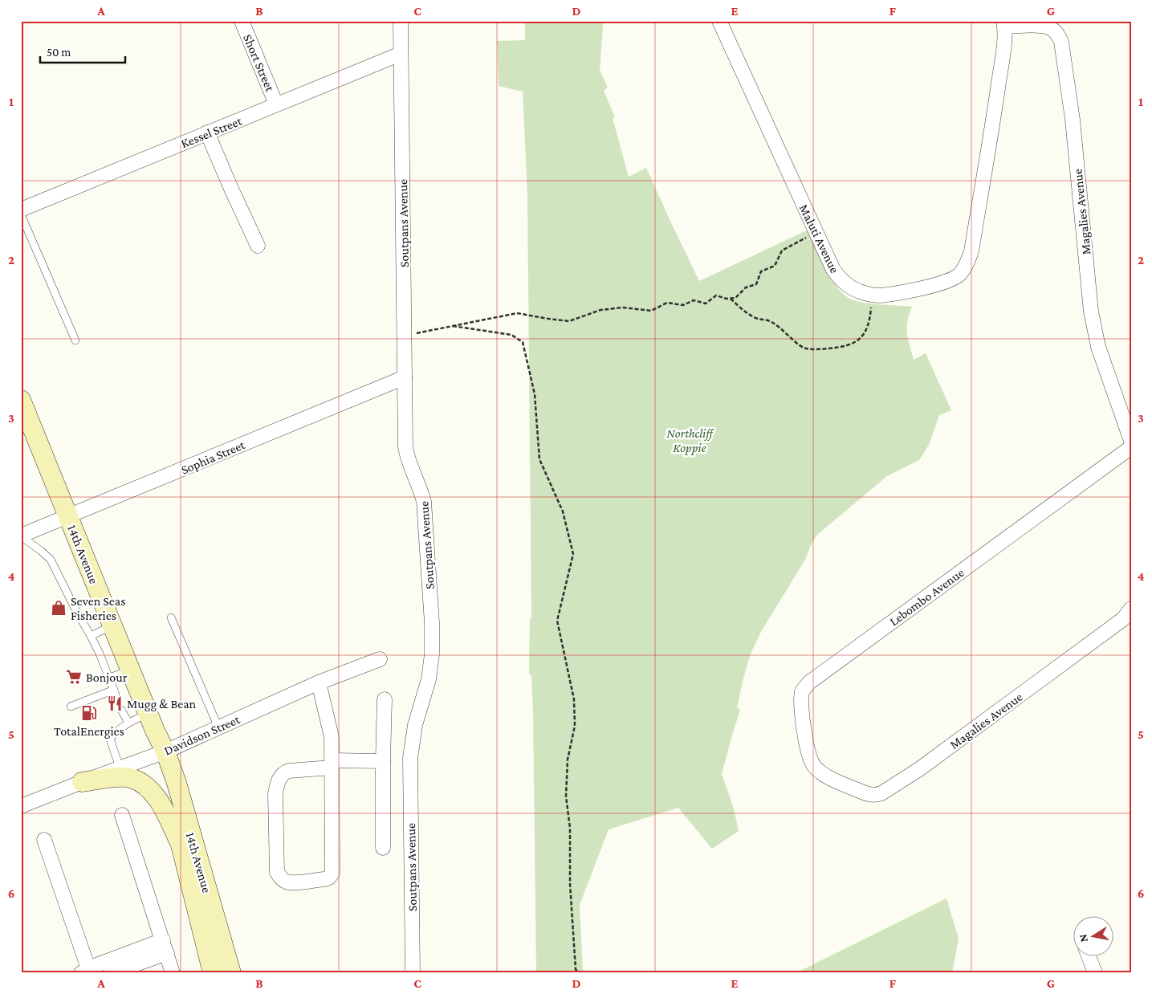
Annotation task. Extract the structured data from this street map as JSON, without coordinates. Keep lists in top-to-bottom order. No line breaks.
{"streets":{"main road":["14th Avenue"],"street":["Short Street","Kessel Street","Magalies Avenue","Soutpans Avenue","Maluti Avenue","Sophia Street","Lebombo Avenue","Davidson Street"]},"crossings":[["Short Street","Kessel Street"],["Kessel Street","Soutpans Avenue"],["Magalies Avenue","Maluti Avenue"],["Magalies Avenue","Lebombo Avenue"],["Soutpans Avenue","Sophia Street"],["Sophia Street","14th Avenue"],["14th Avenue","Davidson Street"]],"parks":["Northcliff Koppie"],"places":{"shop":["Seven Seas Fisheries"],"supermarket":["Bonjour"],"restaurant":["Mugg & Bean"],"fuel station":["TotalEnergies"]},"scale_bar":"50 m","north":"left","grid":{"columns":["A","B","C","D","E","F","G"],"rows":["1","2","3","4","5","6"]}}
